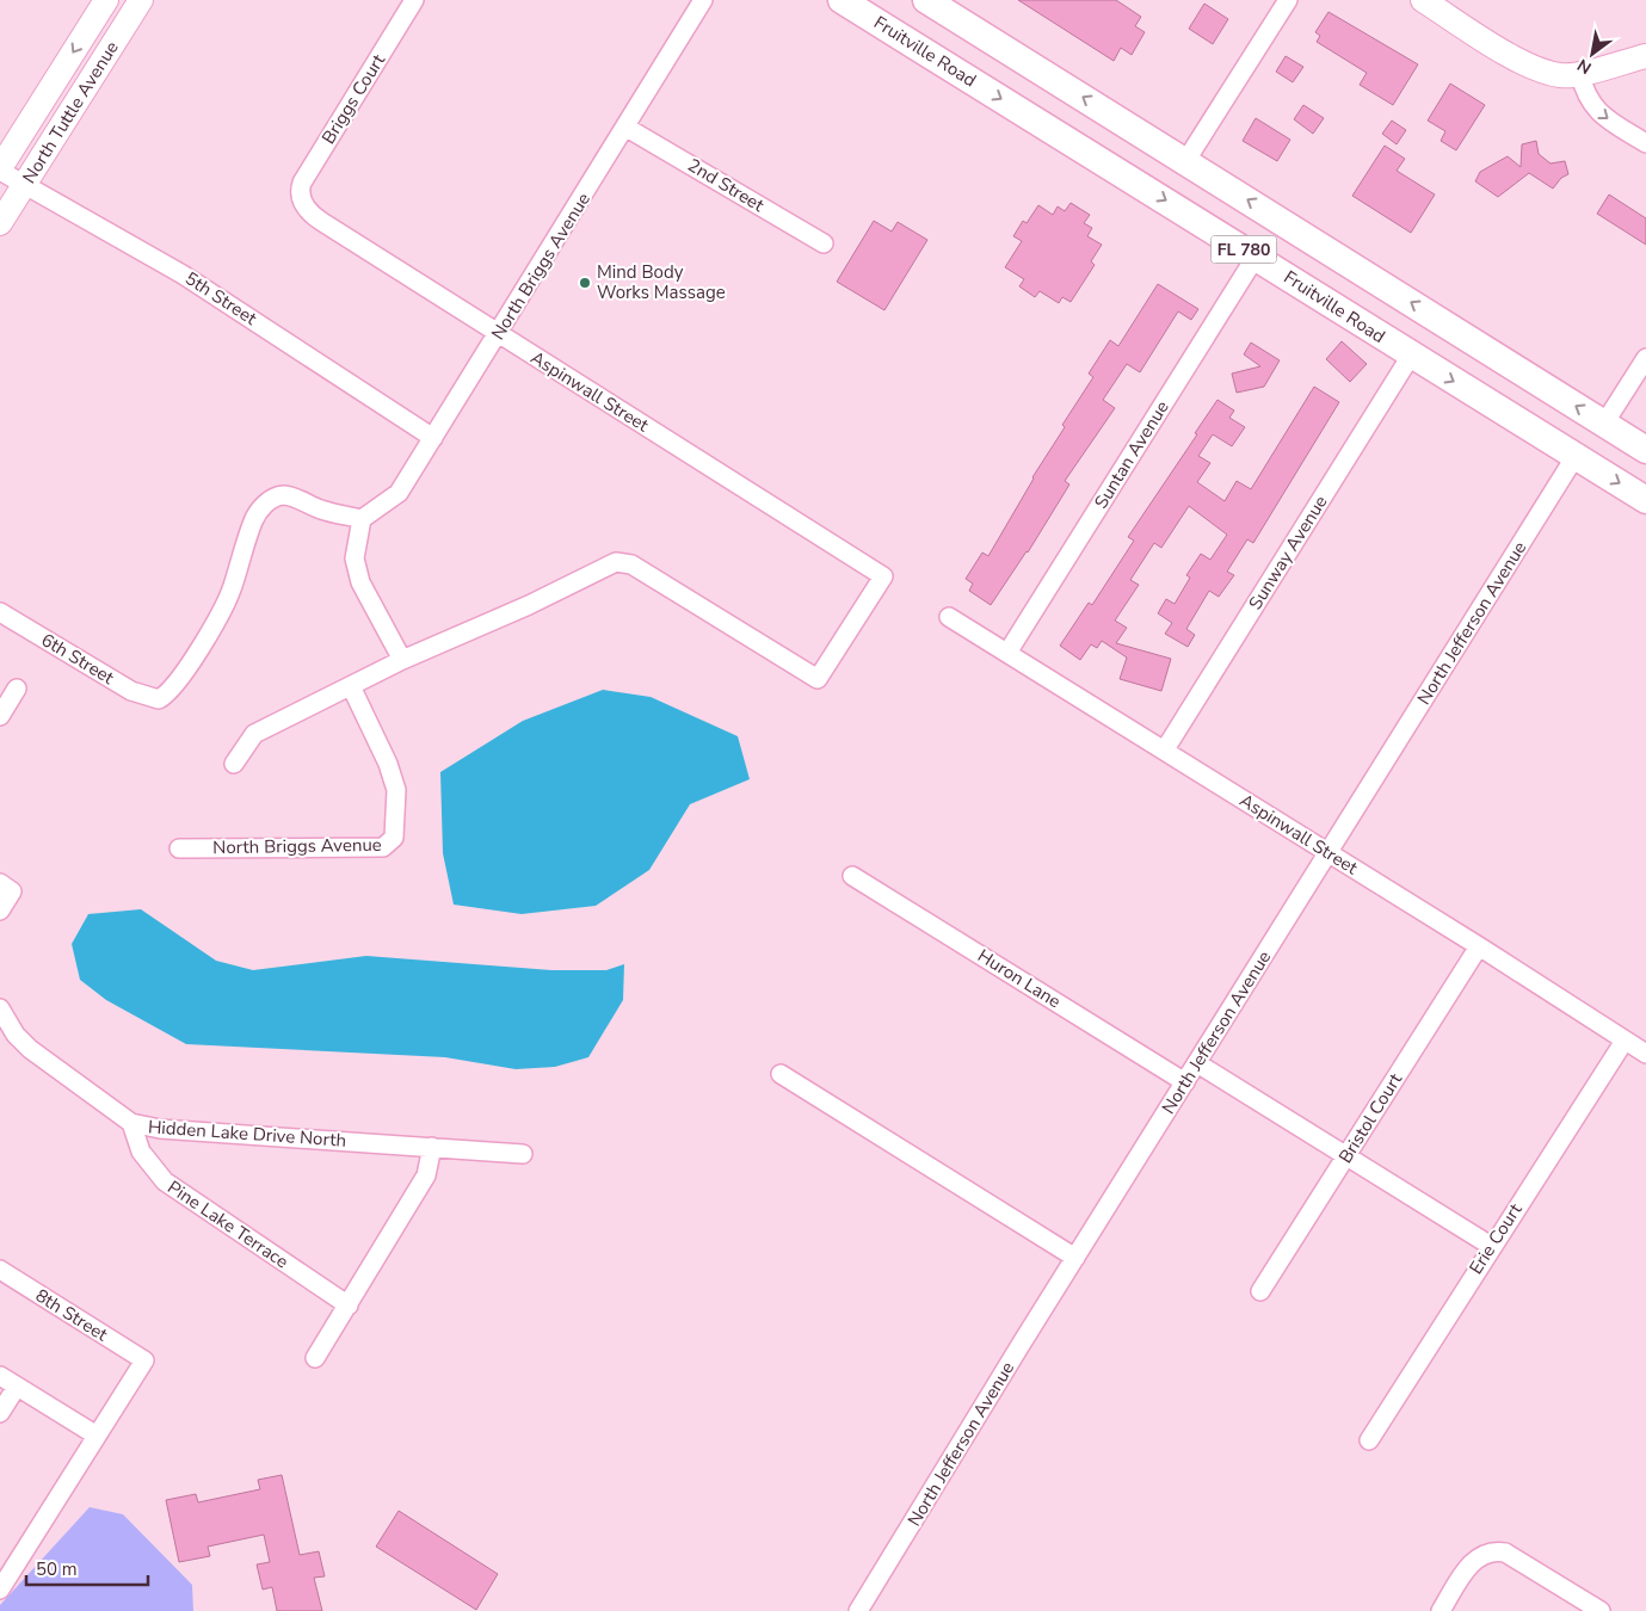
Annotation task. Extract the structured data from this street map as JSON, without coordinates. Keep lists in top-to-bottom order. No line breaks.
{"streets":{"main road":["Fruitville Road","North Tuttle Avenue","FL 780"],"street":["Briggs Court","2nd Street","North Briggs Avenue","5th Street","Aspinwall Street","Suntan Avenue","Sunway Avenue","North Jefferson Avenue","6th Street","Huron Lane","Bristol Court","Hidden Lake Drive North","Pine Lake Terrace","Erie Court","8th Street"]},"crossings":[["Fruitville Road","Suntan Avenue"],["Fruitville Road","Sunway Avenue"],["Fruitville Road","North Jefferson Avenue"],["Briggs Court","Aspinwall Street"],["North Tuttle Avenue","5th Street"],["2nd Street","North Briggs Avenue"],["North Briggs Avenue","5th Street"],["North Briggs Avenue","Aspinwall Street"],["North Briggs Avenue","6th Street"],["Aspinwall Street","Suntan Avenue"],["Aspinwall Street","Sunway Avenue"],["Aspinwall Street","North Jefferson Avenue"],["Aspinwall Street","Bristol Court"],["Aspinwall Street","Erie Court"],["North Jefferson Avenue","Huron Lane"],["Hidden Lake Drive North","Pine Lake Terrace"]],"places":["Mind Body Works Massage"],"scale_bar":"50 m","north":"bottom left"}
